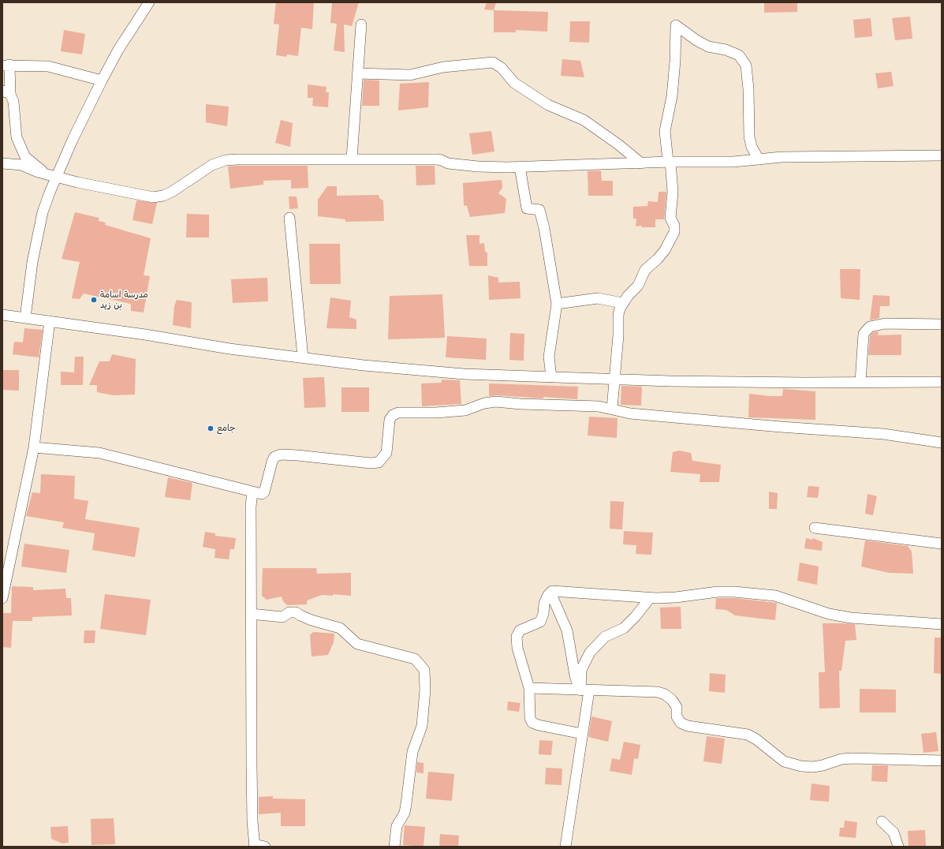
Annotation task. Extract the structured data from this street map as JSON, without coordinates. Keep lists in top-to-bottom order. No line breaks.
{"places":["مدرسة اسامة بن زيد","جامع"]}
